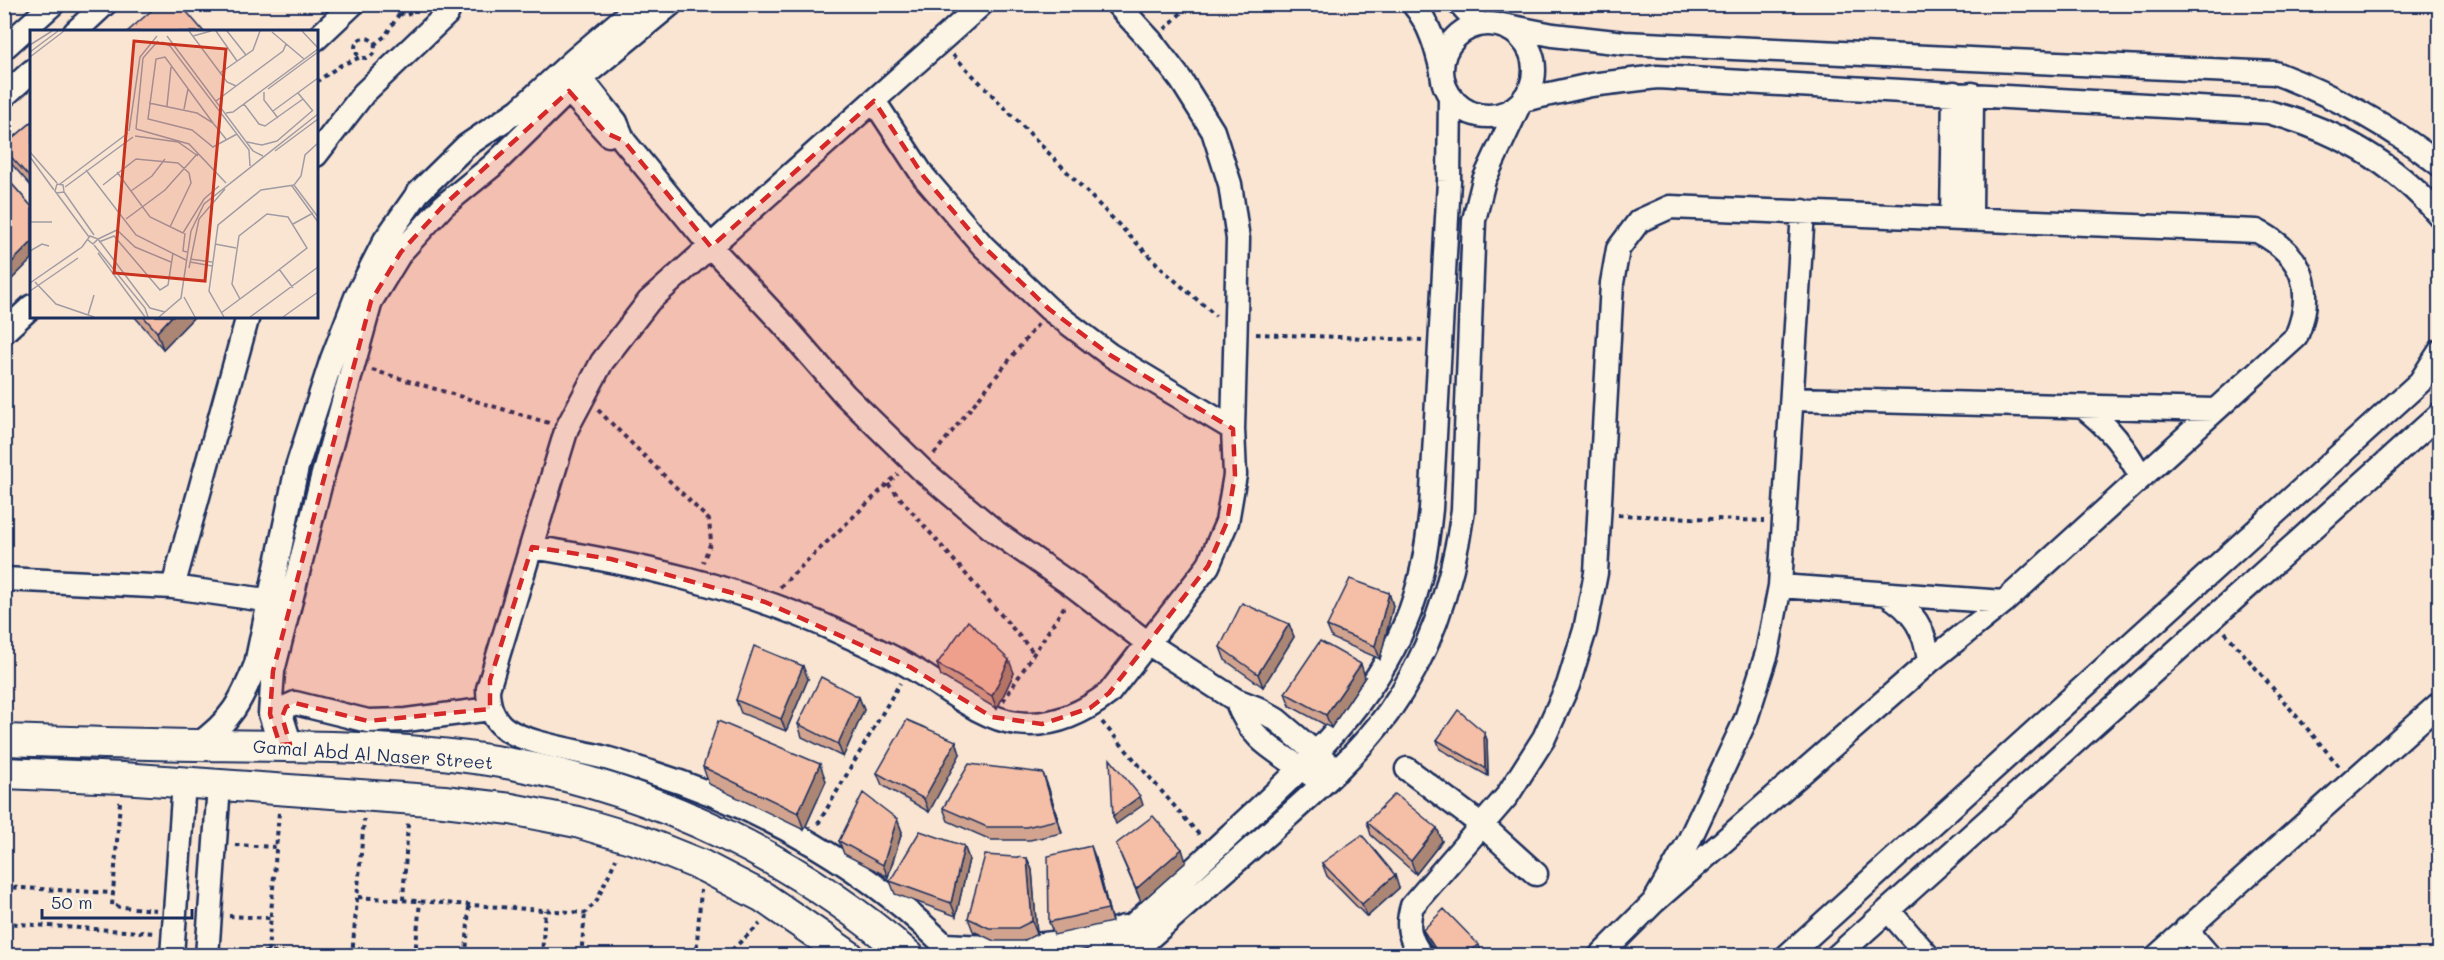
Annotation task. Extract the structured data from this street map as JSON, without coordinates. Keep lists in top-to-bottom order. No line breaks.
{"streets":{"main road":["Gamal Abd Al Naser Street"]},"scale_bar":"50 m"}
